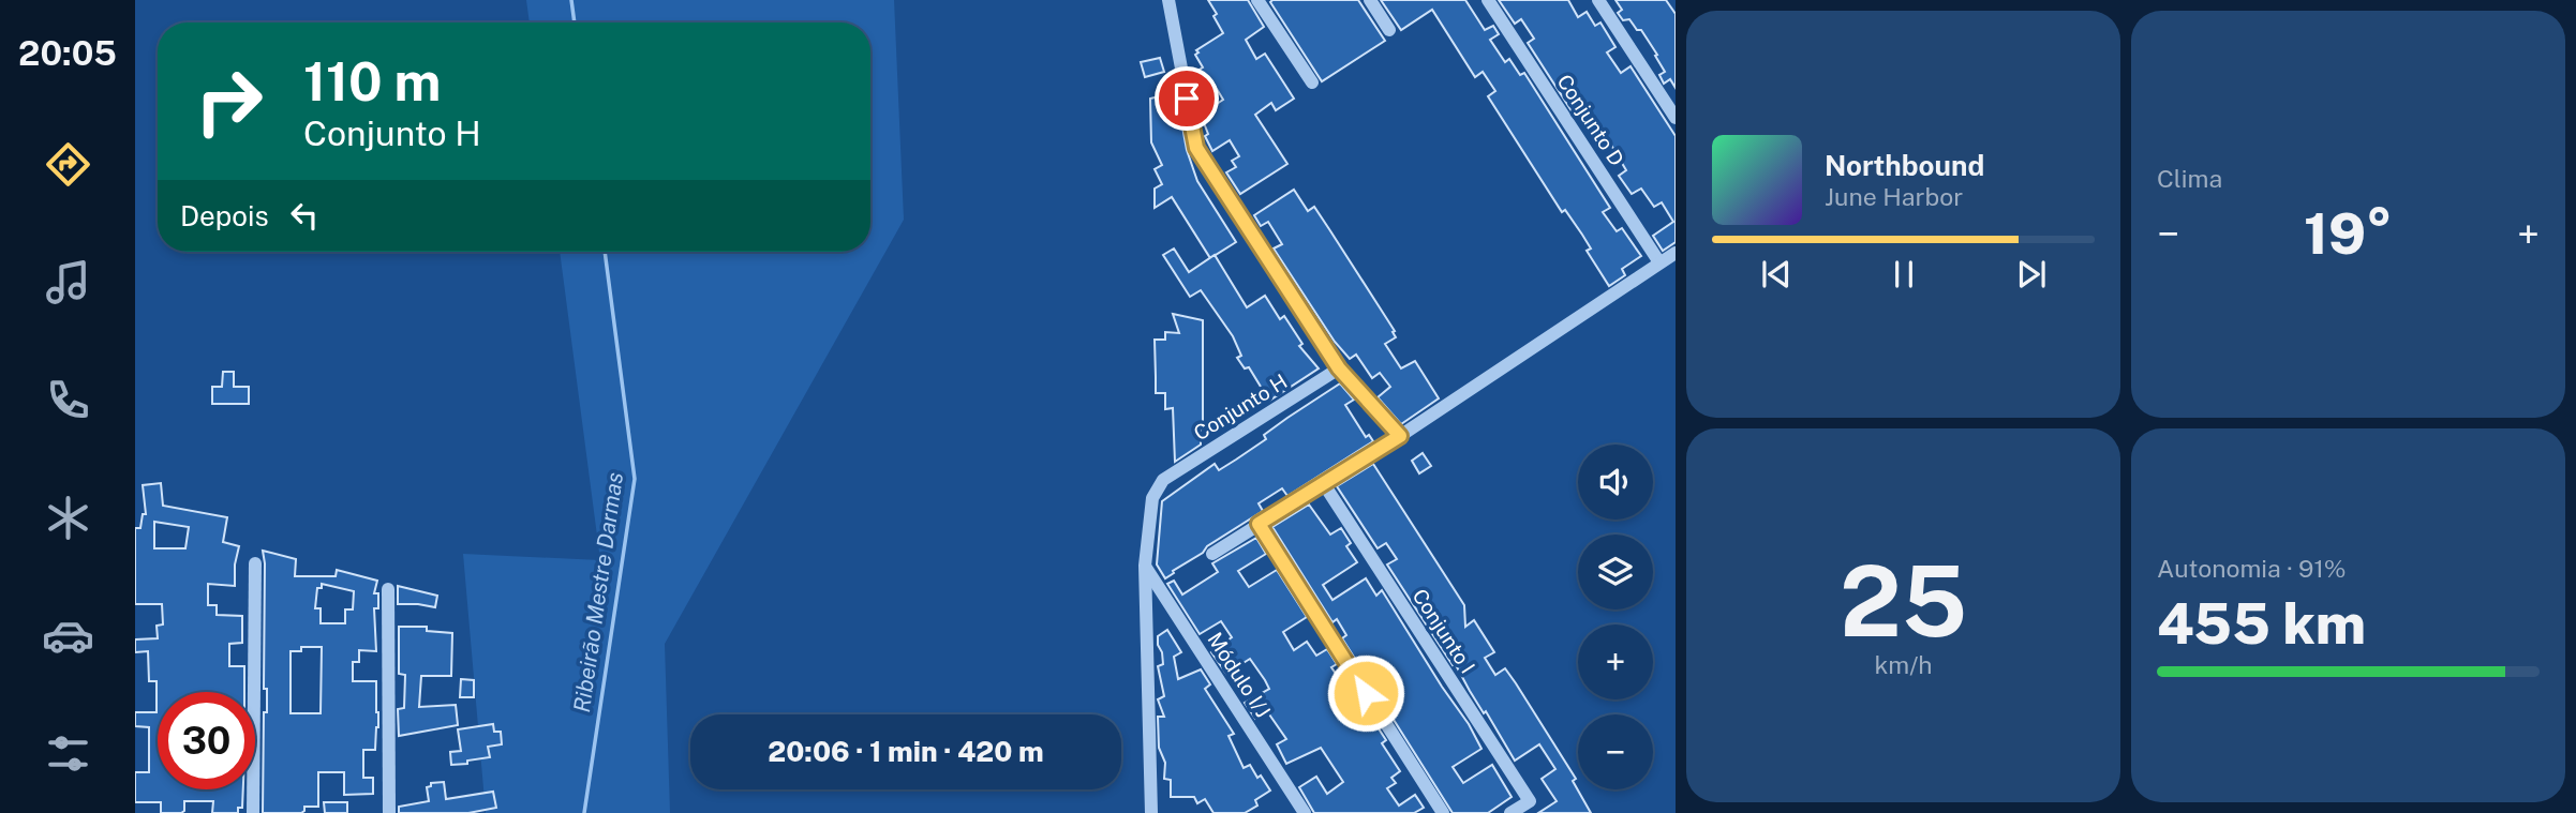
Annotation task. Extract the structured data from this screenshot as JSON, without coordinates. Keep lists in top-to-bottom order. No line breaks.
{"streets":{"street":["Conjunto D","Conjunto H","Conjunto I","Módulo I/J"]},"crossings":[["Conjunto H","Módulo I/J"]],"water":["Ribeirão Mestre Darmas"],"page":{"tabs":"20:05","tile":["Clima",["25","km/h"],["Autonomia · 91%","455 km"]],"turn":["110 m","Conjunto H"],"song":["Northbound","June Harbor"],"then":"Depois","heat":["−","19°","+"],"map_buttons":["+","−"],"limit":"30","trip":"20:06 · 1 min · 420 m"}}
